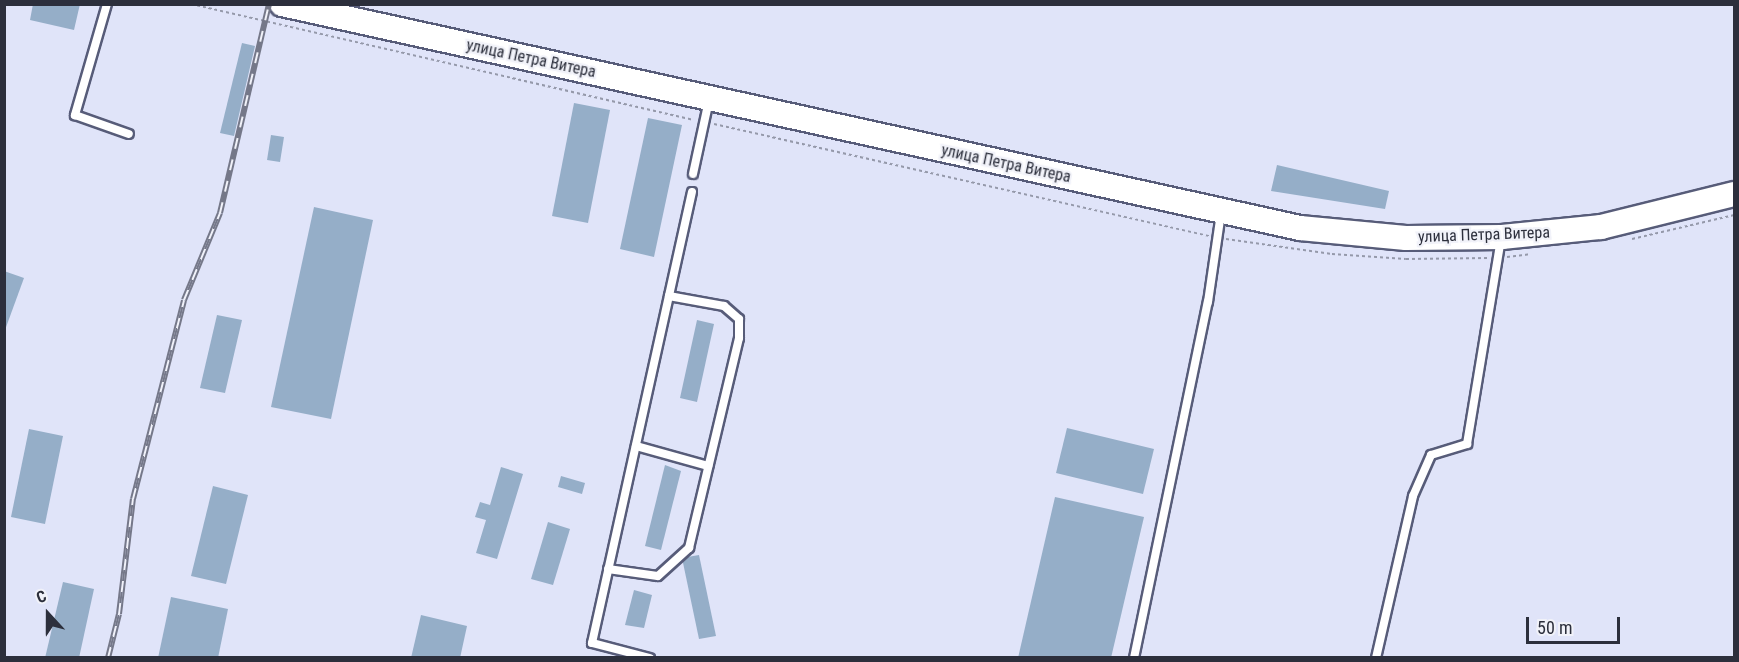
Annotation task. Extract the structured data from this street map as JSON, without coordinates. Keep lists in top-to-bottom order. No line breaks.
{"streets":{"main road":["улица Петра Витера"]},"scale_bar":"50 m","north":"top"}
